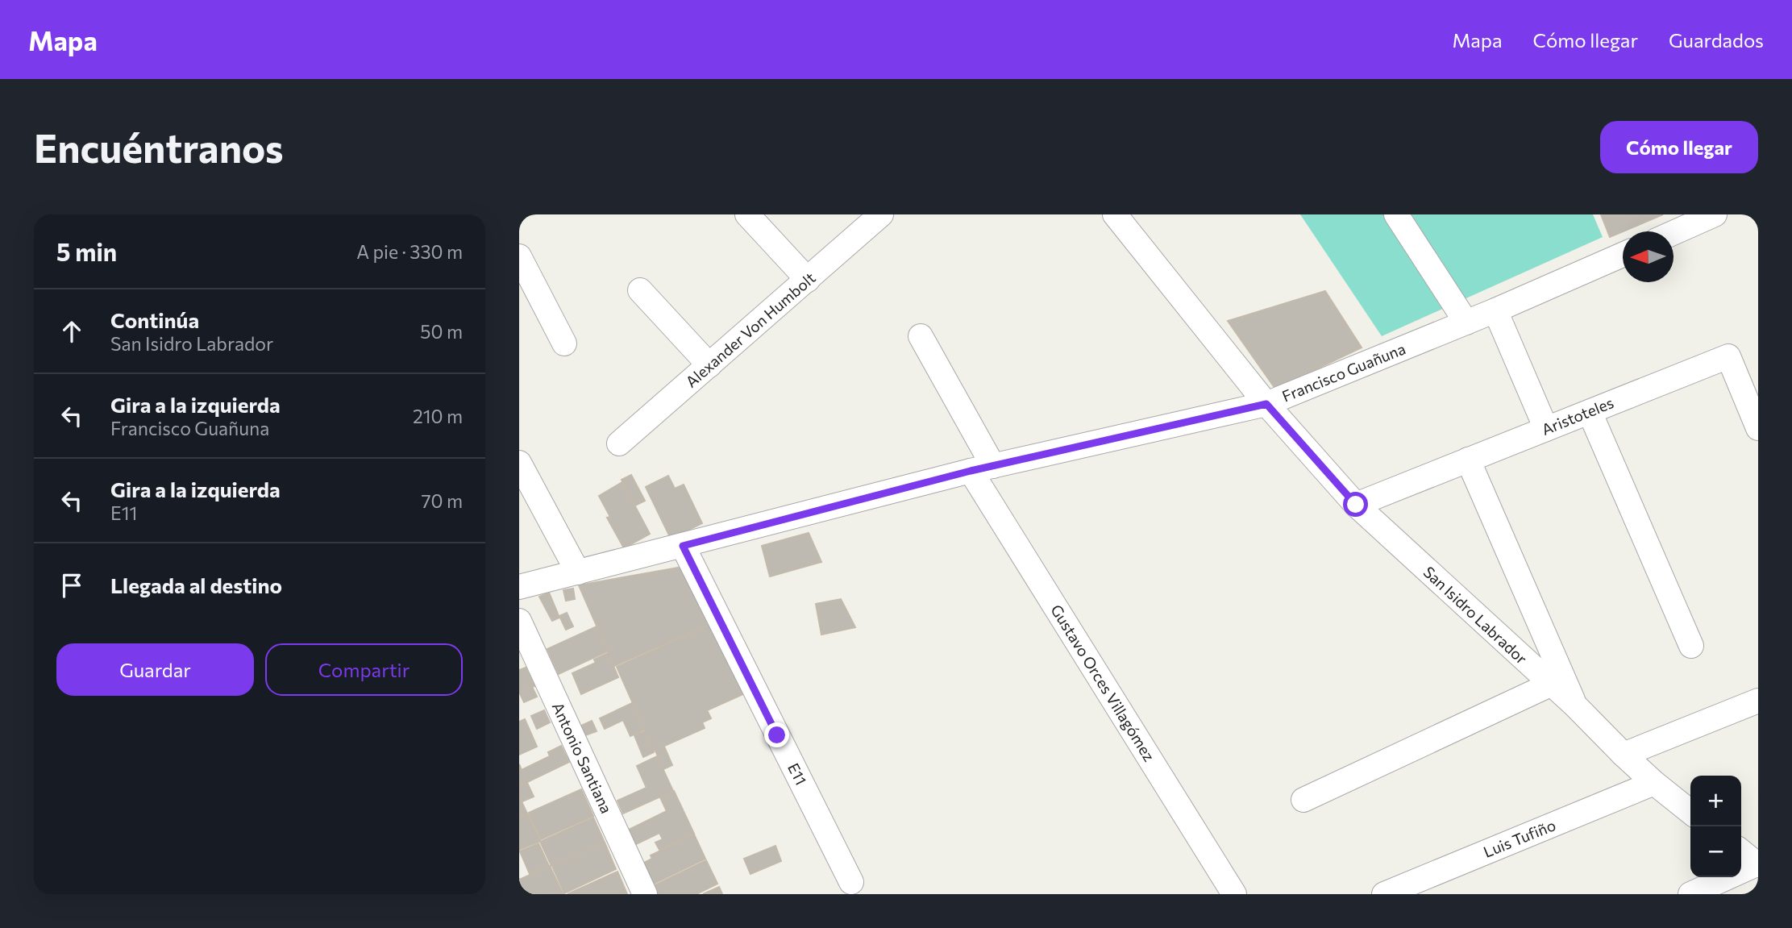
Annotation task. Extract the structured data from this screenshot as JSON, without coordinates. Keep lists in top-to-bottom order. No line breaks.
{"streets":{"street":["Alexander Von Humbolt","Francisco Guañuna","Aristoteles","San Isidro Labrador","Gustavo Orces Villagómez","Antonio Santiana","E11","Luis Tufiño"]},"crossings":[["Francisco Guañuna","San Isidro Labrador"],["Francisco Guañuna","Gustavo Orces Villagómez"],["Francisco Guañuna","E11"],["Aristoteles","San Isidro Labrador"],["San Isidro Labrador","Luis Tufiño"]],"north":"left","page":{"header":"Mapa","nav":["Mapa","Cómo llegar","Guardados"],"buttons":["Cómo llegar",["Guardar","Compartir"]],"title":"Encuéntranos","heading":["5 min","A pie · 330 m"],"list":[["Continúa","San Isidro Labrador","50 m"],["Gira a la izquierda","Francisco Guañuna","210 m"],["Gira a la izquierda","E11","70 m"],"Llegada al destino"],"map_buttons":["+","−"]}}
